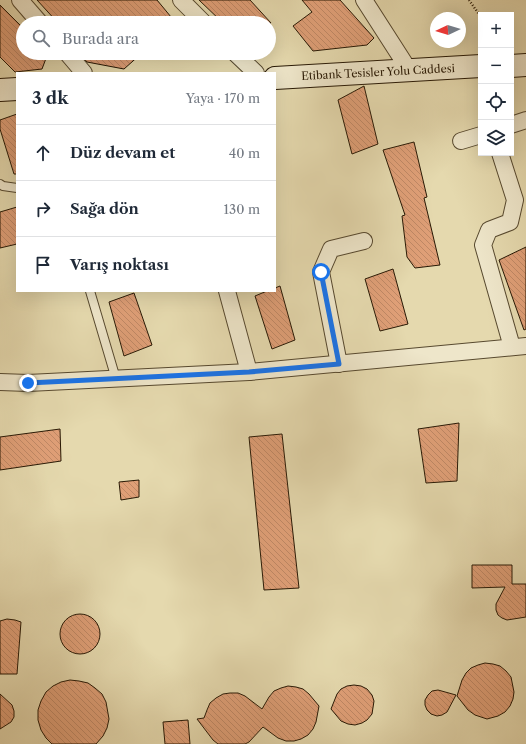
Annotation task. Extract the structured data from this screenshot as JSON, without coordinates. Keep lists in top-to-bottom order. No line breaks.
{"streets":{"street":["Etibank Tesisler Yolu Caddesi"]},"north":"left","page":{"map_buttons":["+","−"],"search":"Burada ara","heading":["3 dk","Yaya · 170 m"],"list":[["Düz devam et","40 m"],["Sağa dön","130 m"],"Varış noktası"]}}
